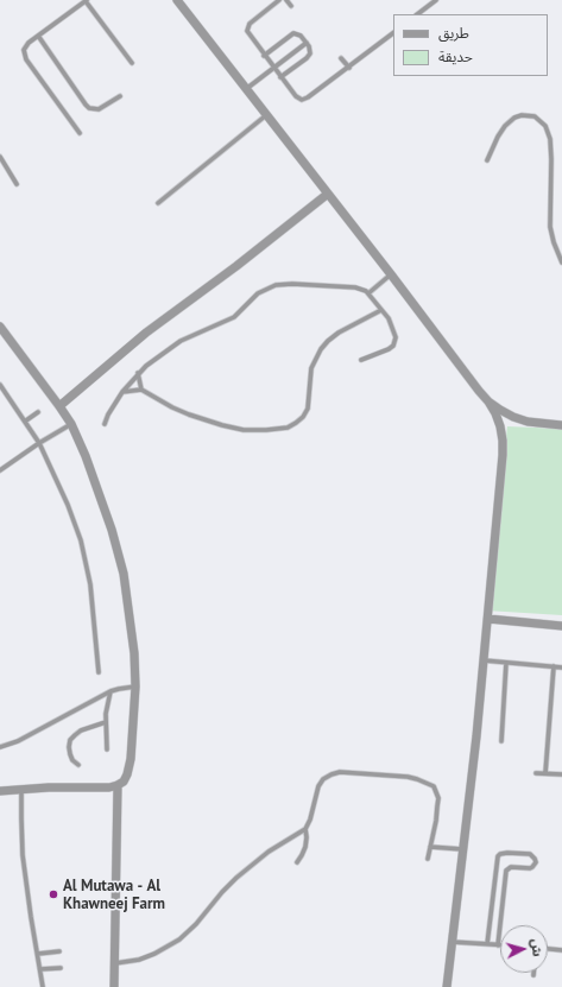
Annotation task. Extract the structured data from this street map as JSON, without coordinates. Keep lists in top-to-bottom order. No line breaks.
{"places":["Al Mutawa - Al Khawneej Farm"],"legend":["طريق","حديقة"],"north":"right"}
